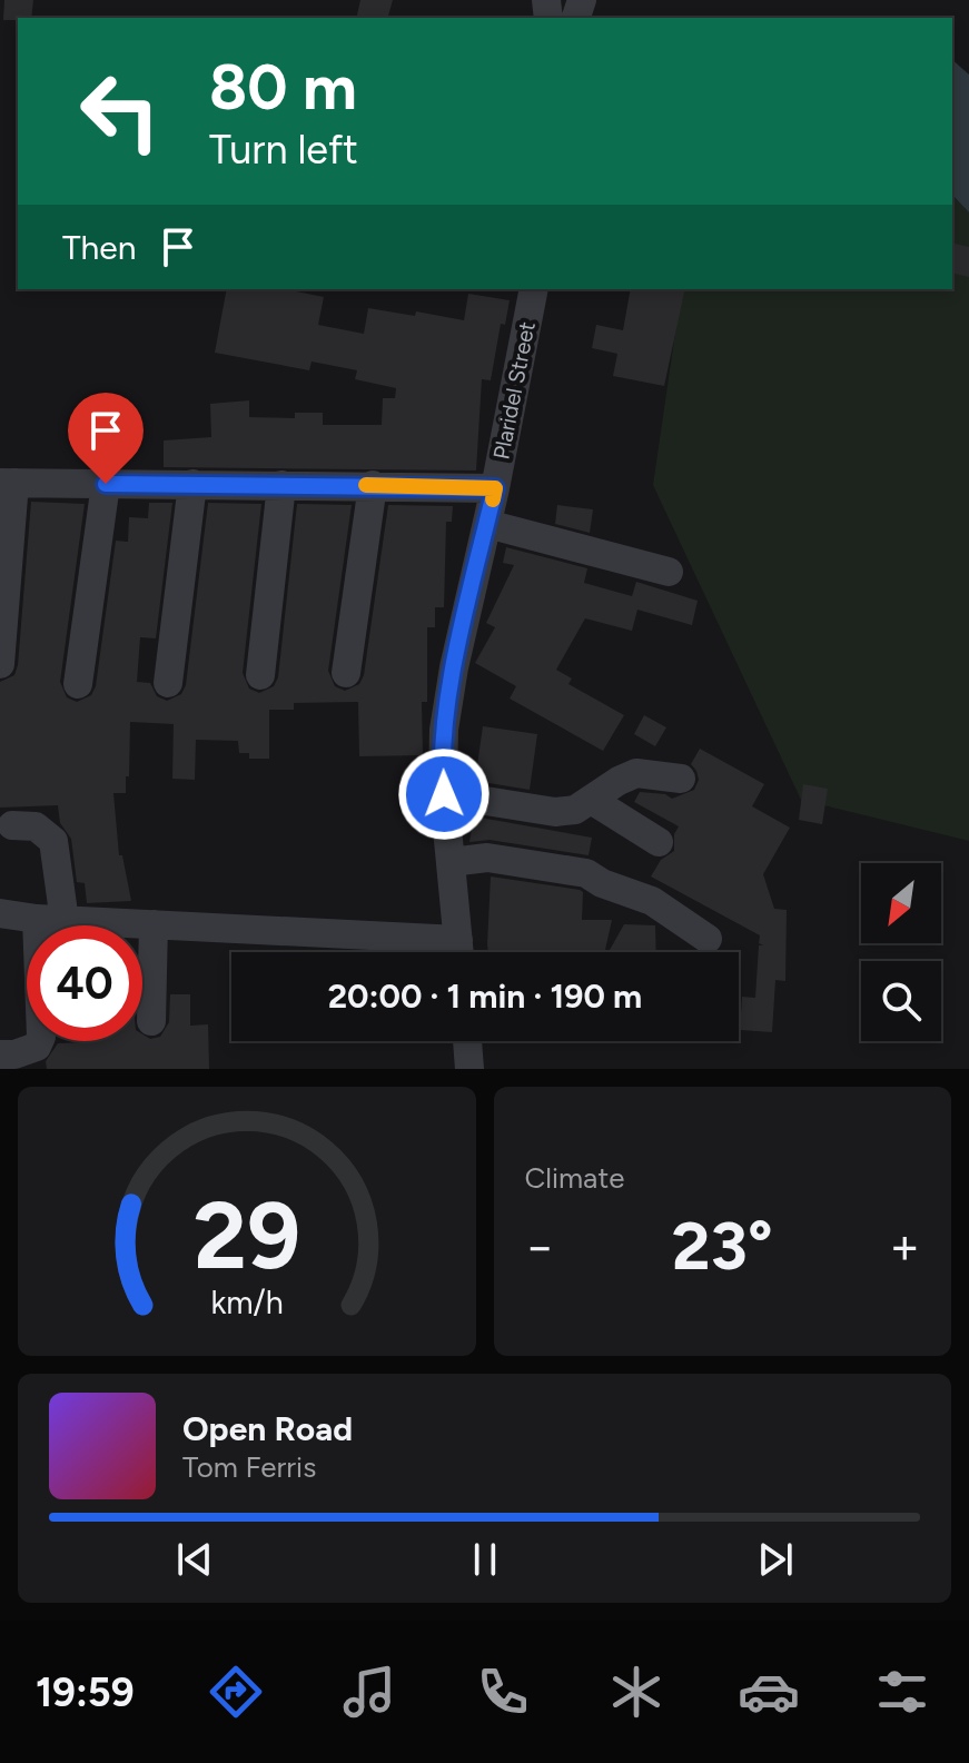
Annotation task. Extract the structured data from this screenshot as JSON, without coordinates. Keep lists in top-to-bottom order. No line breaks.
{"streets":{"street":["Plaridel Street"]},"north":"bottom left","page":{"turn":["80 m","Turn left"],"then":"Then","limit":"40","trip":"20:00 · 1 min · 190 m","tile":"Climate","heat":["−","23°","+"],"song":["Open Road","Tom Ferris"],"tabs":"19:59","gauge":["29","km/h"]}}
